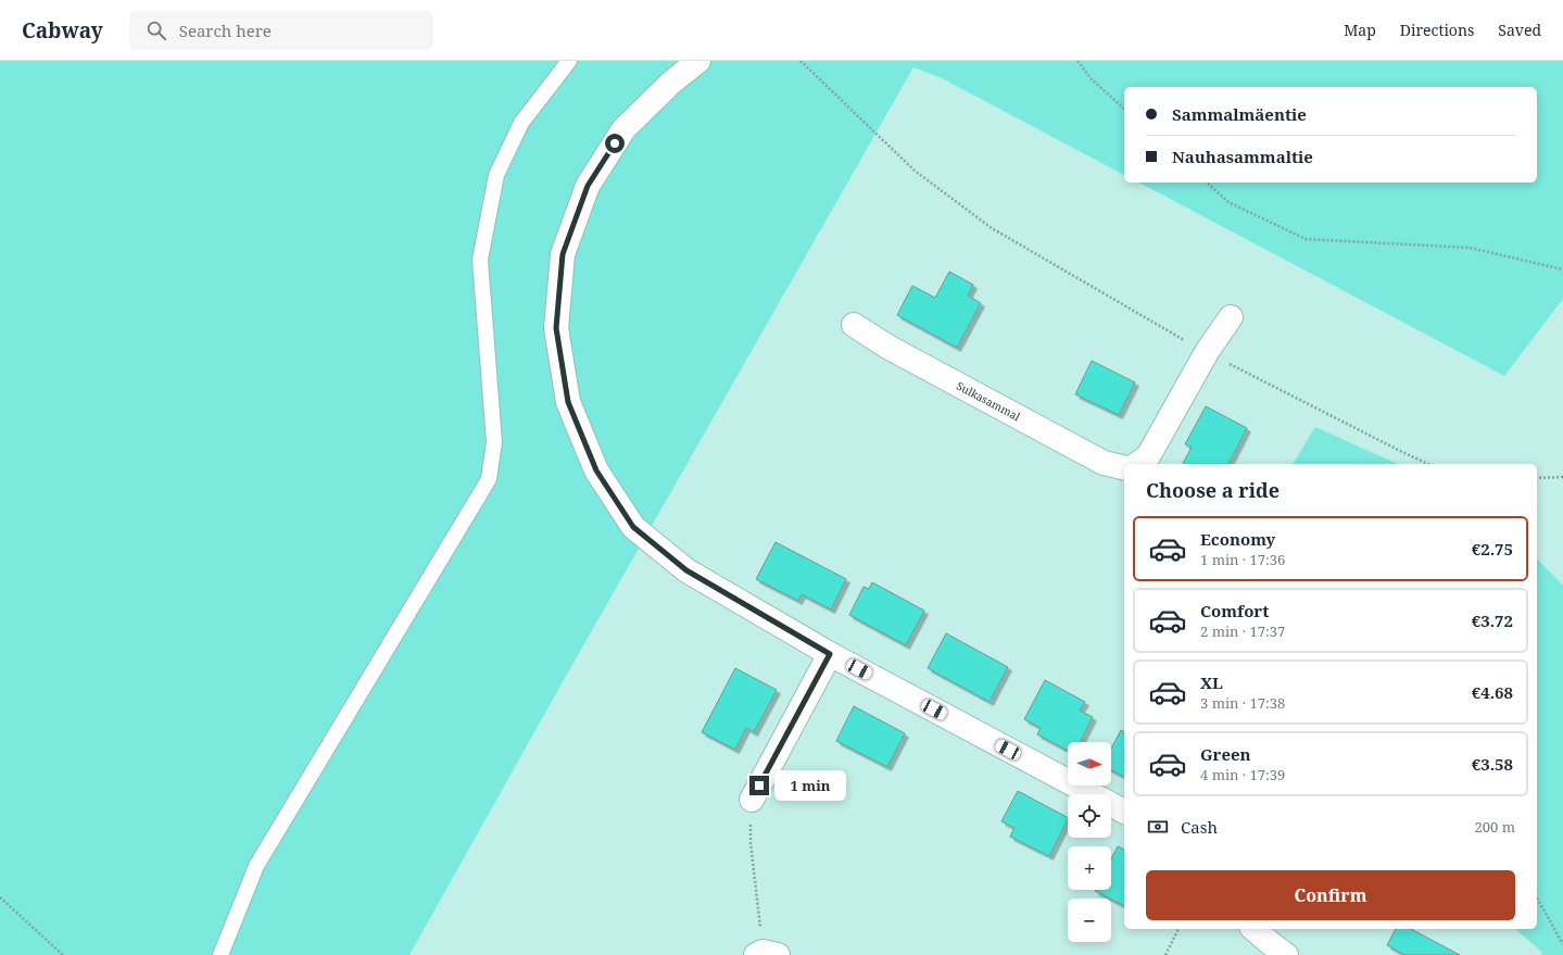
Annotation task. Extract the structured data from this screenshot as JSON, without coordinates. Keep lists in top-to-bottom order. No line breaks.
{"streets":{"street":["Sulkasammal"]},"north":"right","page":{"header":"Cabway","search":"Search here","nav":["Map","Directions","Saved"],"banner":["Sammalmäentie","Nauhasammaltie"],"heading":"Choose a ride","list":[{"name":"Economy","note":"1 min · 17:36","value":"€2.75"},{"name":"Comfort","note":"2 min · 17:37","value":"€3.72"},{"name":"XL","note":"3 min · 17:38","value":"€4.68"},{"name":"Green","note":"4 min · 17:39","value":"€3.58"}],"map_buttons":["+","−"],"bubble":"1 min","pay":["Cash","200 m"],"buttons":"Confirm"}}
